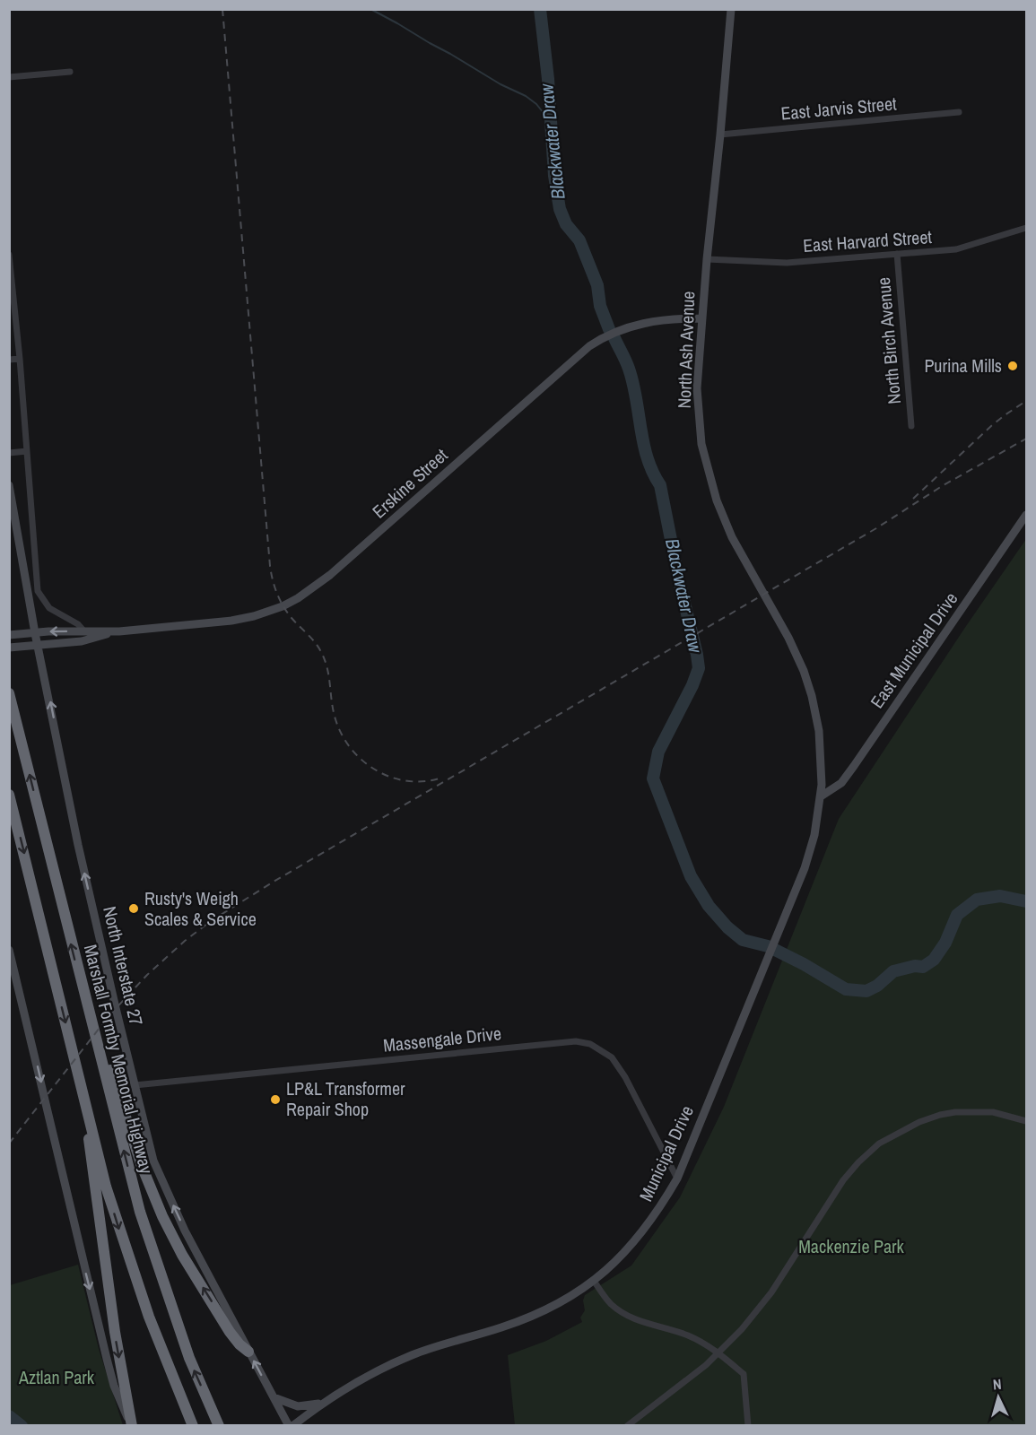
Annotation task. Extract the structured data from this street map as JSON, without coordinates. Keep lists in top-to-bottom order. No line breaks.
{"streets":{"highway":["Marshall Formby Memorial Highway"],"street":["East Jarvis Street","East Harvard Street","North Birch Avenue","North Ash Avenue","Erskine Street","East Municipal Drive","North Interstate 27","Massengale Drive","Municipal Drive"]},"crossings":[["East Jarvis Street","North Ash Avenue"],["East Harvard Street","North Birch Avenue"],["East Harvard Street","North Ash Avenue"],["North Ash Avenue","Erskine Street"],["North Ash Avenue","East Municipal Drive"],["North Ash Avenue","Municipal Drive"],["Erskine Street","North Interstate 27"],["East Municipal Drive","Municipal Drive"],["North Interstate 27","Massengale Drive"],["North Interstate 27","Municipal Drive"],["Massengale Drive","Municipal Drive"]],"one_way":["North Interstate 27"],"water":["Blackwater Draw"],"parks":["Mackenzie Park","Aztlan Park"],"places":["Purina Mills","Rusty's Weigh Scales & Service","LP&L Transformer Repair Shop"],"north":"top"}
